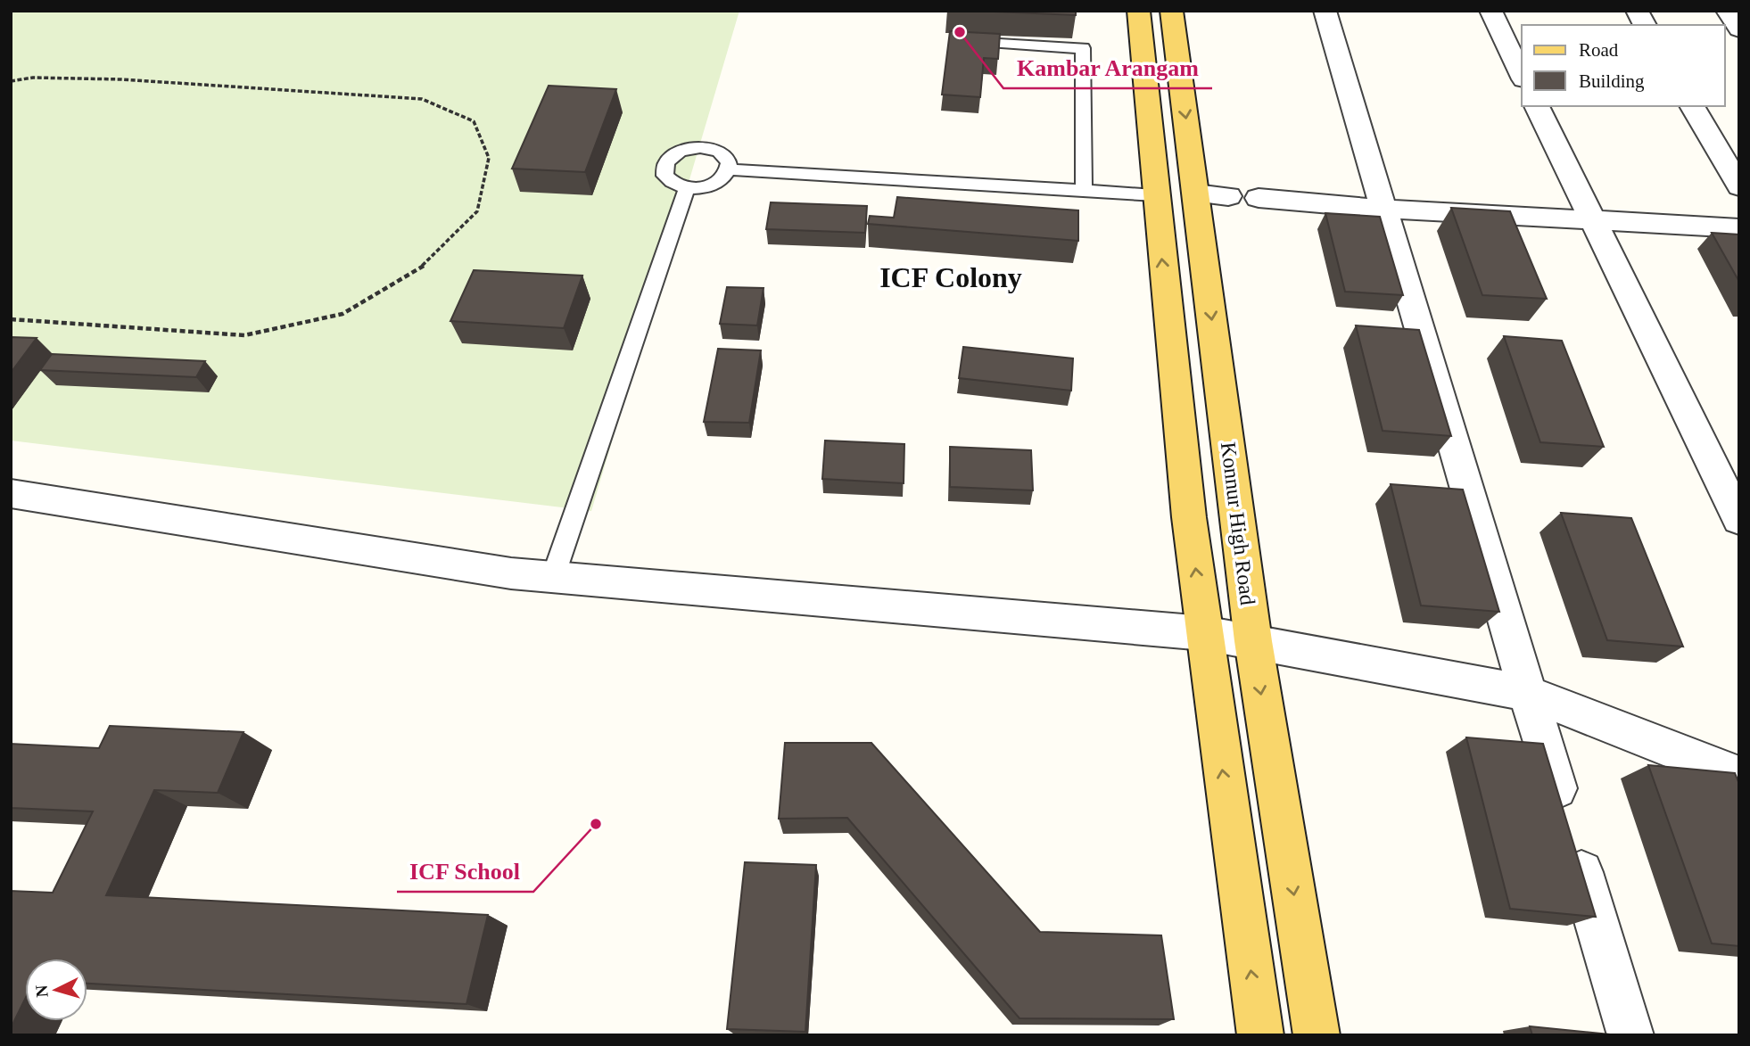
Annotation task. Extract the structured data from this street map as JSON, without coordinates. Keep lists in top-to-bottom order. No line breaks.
{"streets":{"main road":["Konnur High Road"]},"districts":["ICF Colony"],"places":["Kambar Arangam","ICF School"],"legend":["Road","Building"],"north":"left"}
